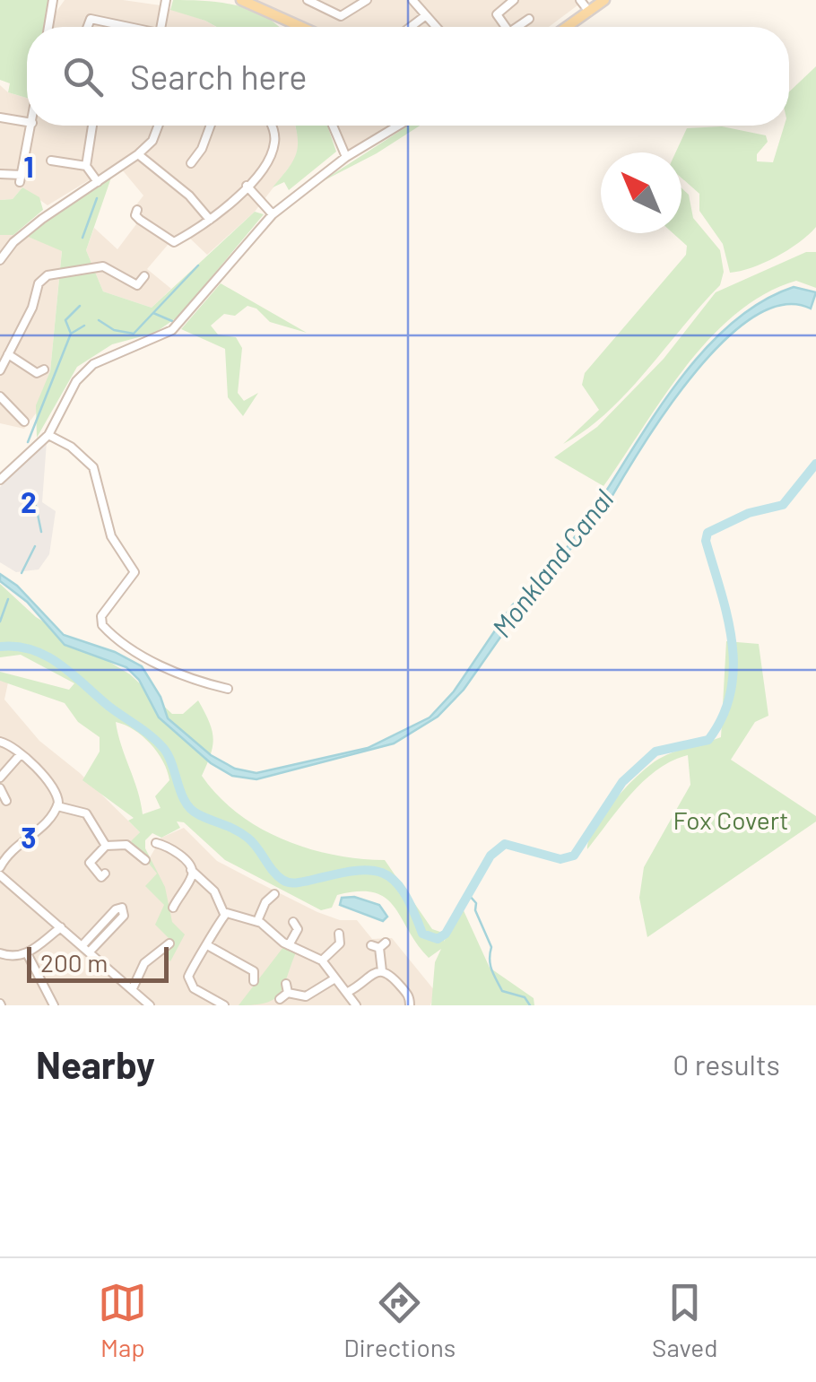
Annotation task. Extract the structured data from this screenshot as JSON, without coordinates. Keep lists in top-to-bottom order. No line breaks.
{"water":["Monkland Canal"],"parks":["Fox Covert"],"scale_bar":"200 m","north":"top left","page":{"search":"Search here","scale":"200 m","heading":["Nearby","0 results"],"nav":["Map","Directions","Saved"]},"grid":{"rows":["1","2","3"]}}
